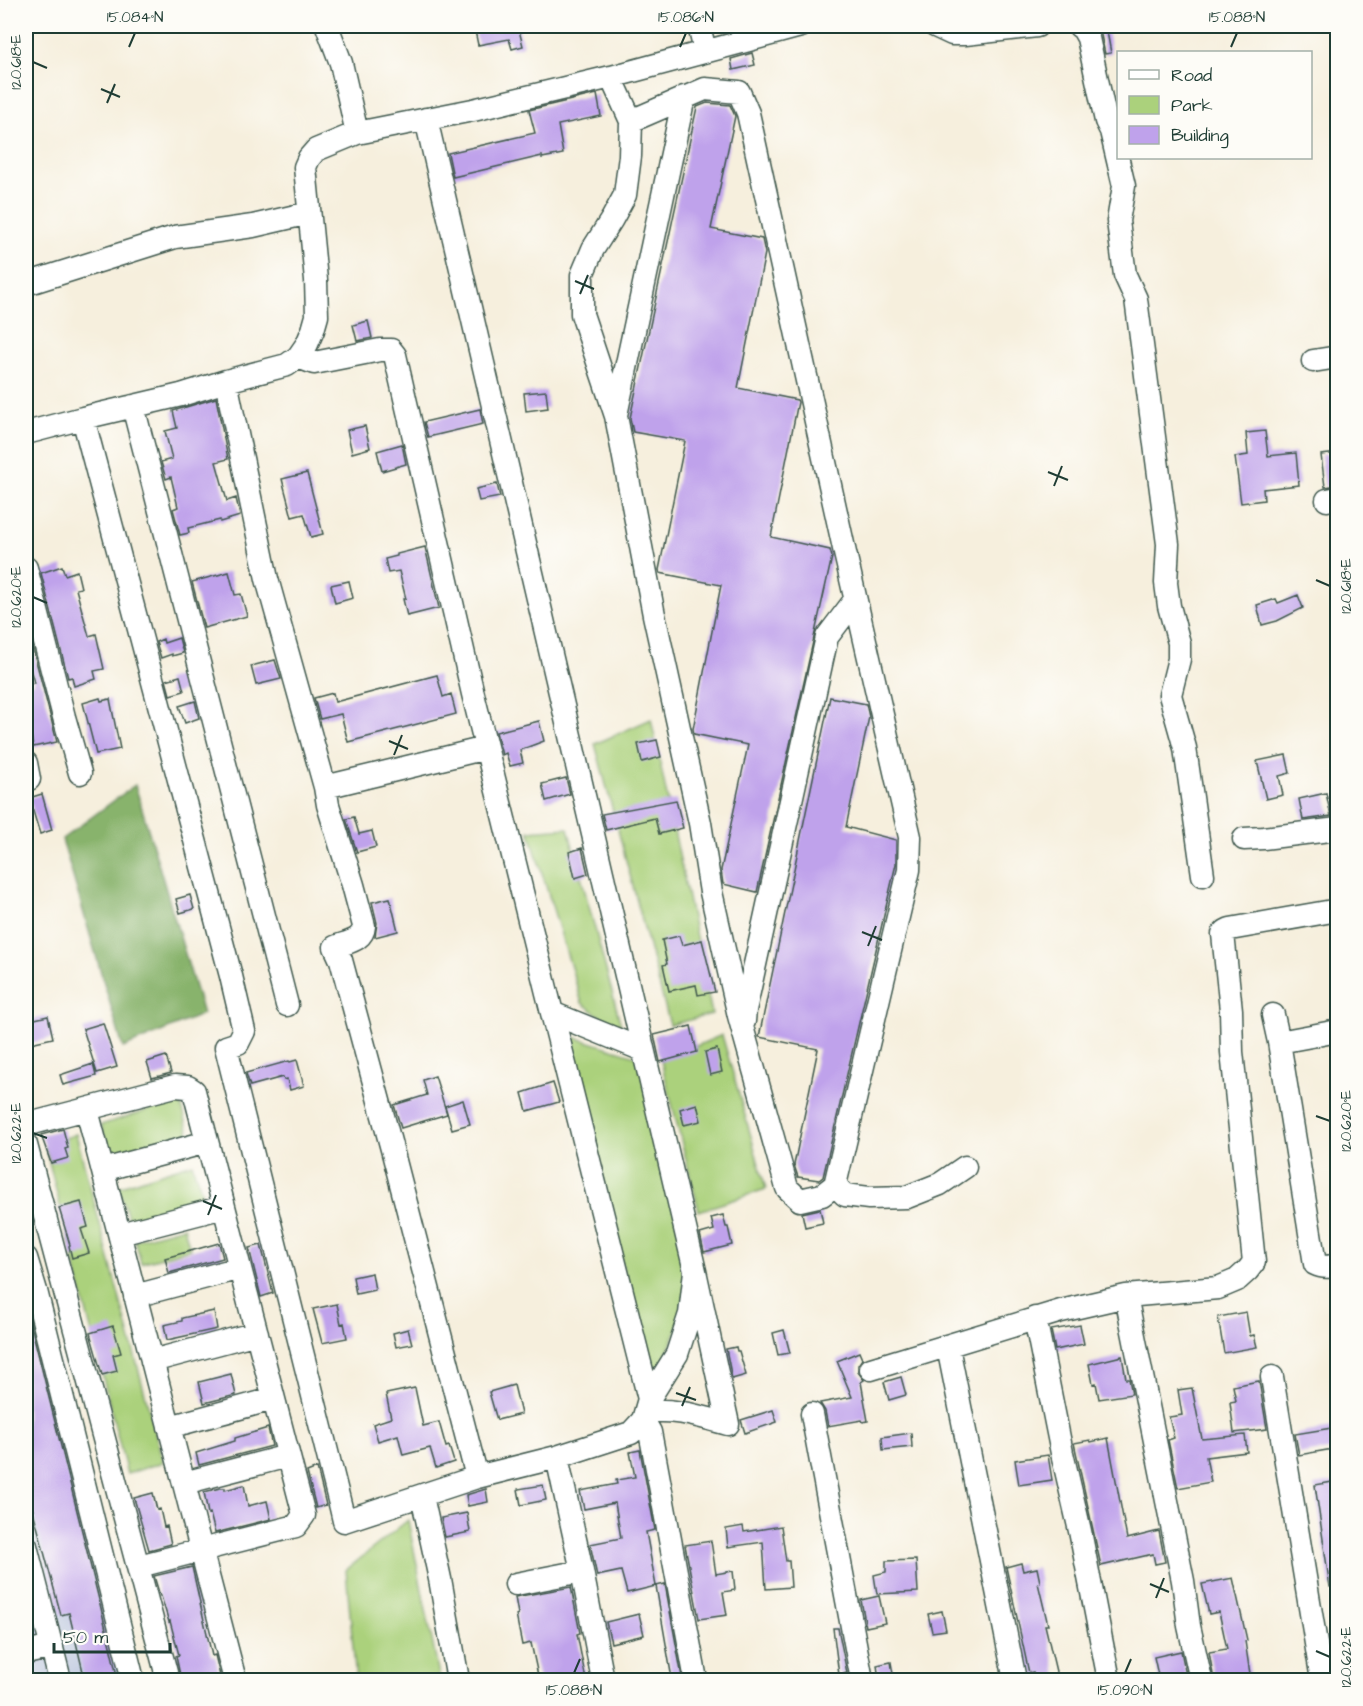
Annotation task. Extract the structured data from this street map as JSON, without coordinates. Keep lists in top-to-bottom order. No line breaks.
{"legend":["Road","Park","Building"],"scale_bar":"50 m","coordinates":["15.084°N","15.086°N","15.088°N","120.618°E","120.620°E","120.622°E","15.090°N"]}
